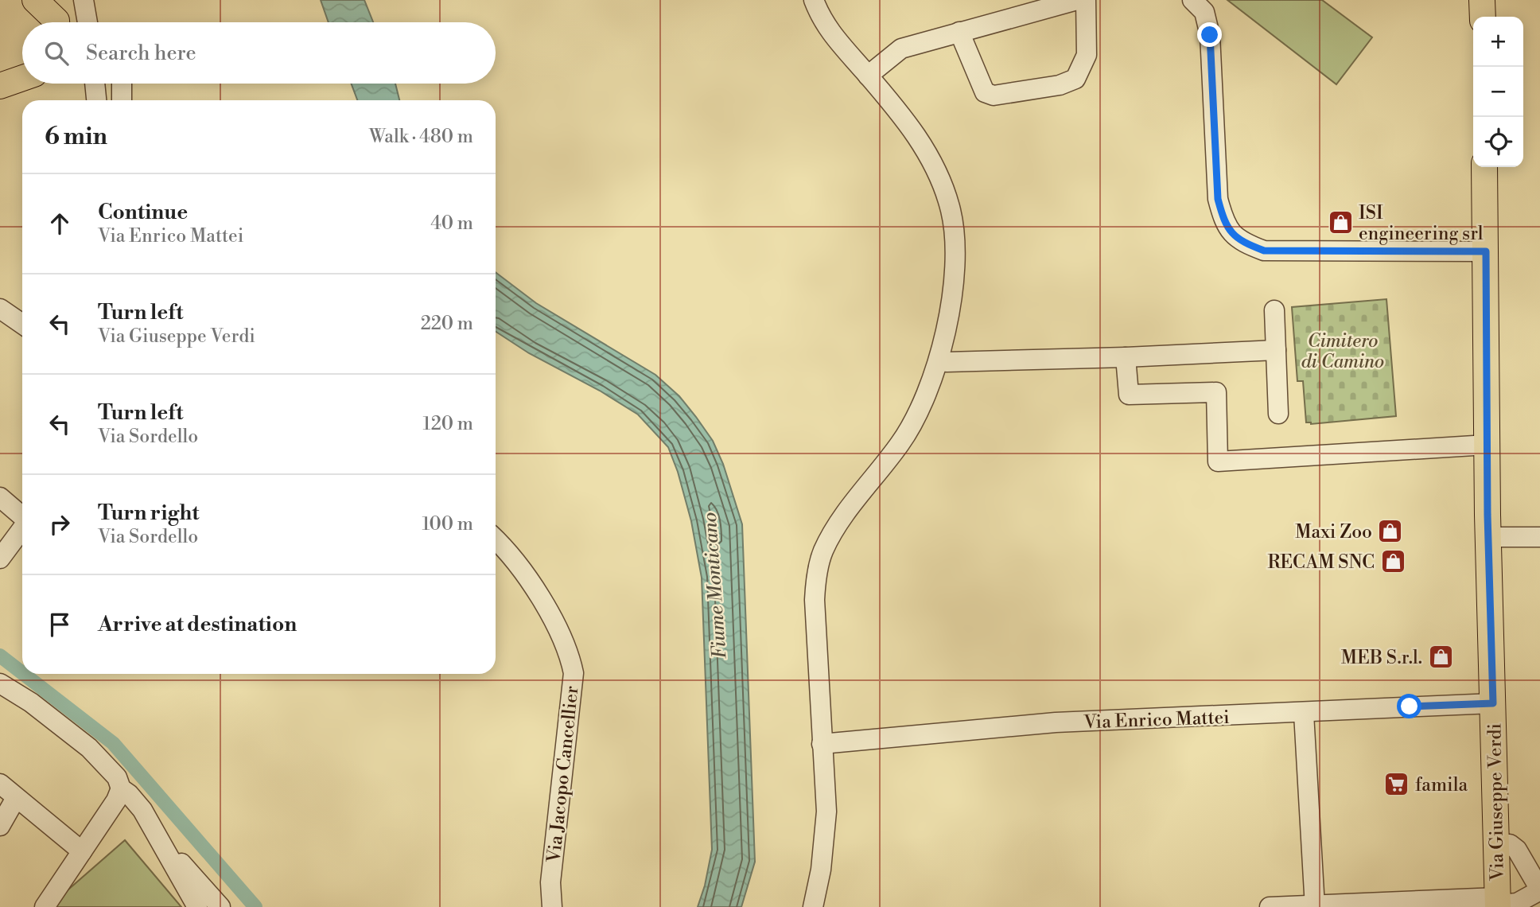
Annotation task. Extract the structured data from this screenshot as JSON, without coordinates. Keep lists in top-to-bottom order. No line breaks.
{"streets":{"main road":["Via Giuseppe Verdi"],"street":["Via Enrico Mattei","Via Jacopo Cancellier"]},"crossings":[["Via Enrico Mattei","Via Giuseppe Verdi"]],"water":["Fiume Monticano"],"parks":["Cimitero di Camino"],"places":{"shop":["ISI engineering srl","Maxi Zoo","RECAM SNC","MEB S.r.l."],"supermarket":["famila"]},"page":{"map_buttons":["+","−"],"search":"Search here","heading":["6 min","Walk · 480 m"],"list":[["Continue","Via Enrico Mattei","40 m"],["Turn left","Via Giuseppe Verdi","220 m"],["Turn left","Via Sordello","120 m"],["Turn right","Via Sordello","100 m"],"Arrive at destination"]}}
